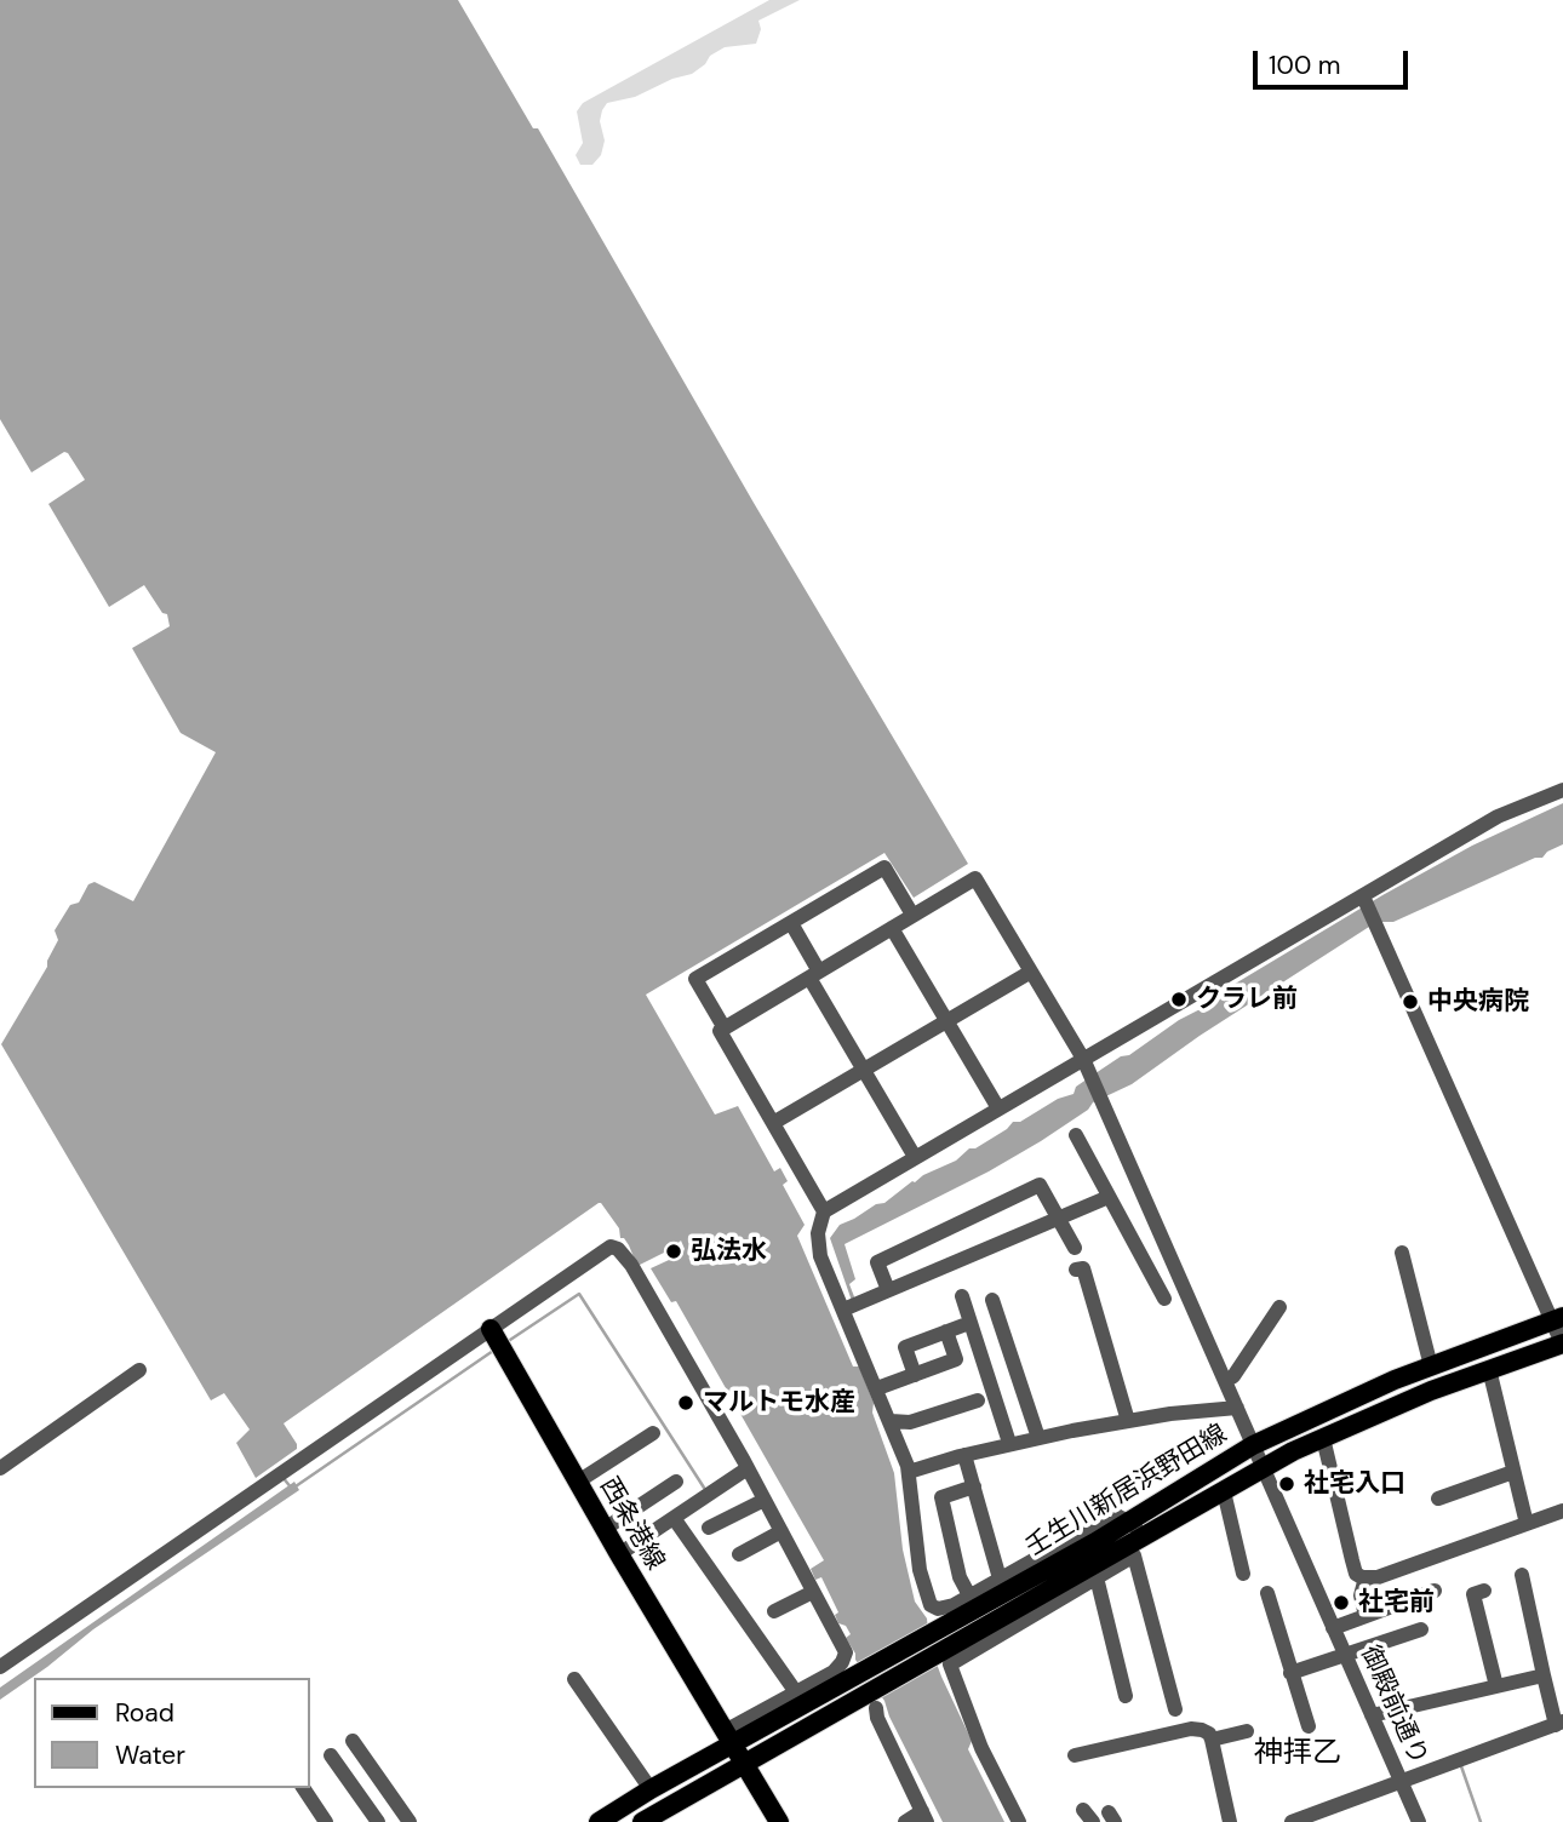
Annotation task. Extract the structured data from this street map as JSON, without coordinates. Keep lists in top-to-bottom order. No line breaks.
{"streets":{"main road":["壬生川新居浜野田線","西条港線"],"street":["御殿前通り"]},"crossings":[["壬生川新居浜野田線","西条港線"],["壬生川新居浜野田線","御殿前通り"]],"districts":["神拝乙"],"places":["クラレ前","中央病院","弘法水","マルトモ水産","社宅入口","社宅前"],"legend":["Road","Water"],"scale_bar":"100 m"}
